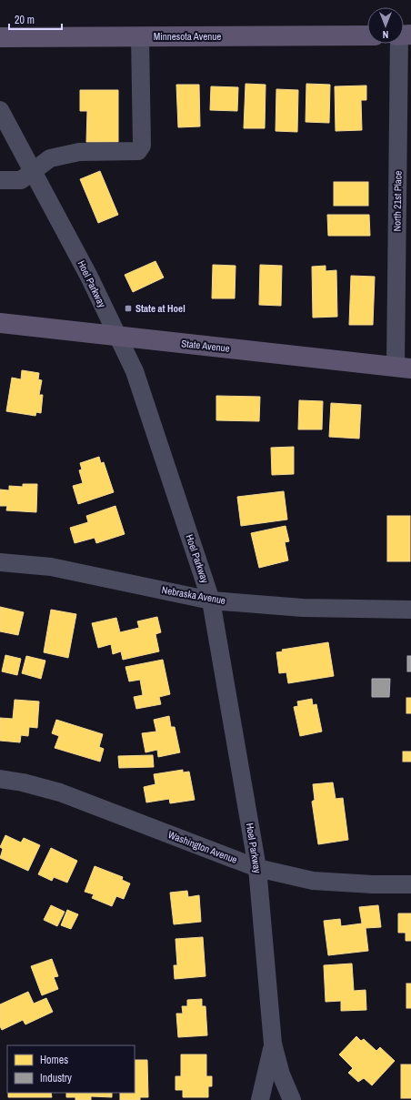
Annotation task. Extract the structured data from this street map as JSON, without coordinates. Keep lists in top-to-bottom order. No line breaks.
{"streets":{"main road":["Minnesota Avenue","State Avenue"],"street":["North 21st Place","Hoel Parkway","Nebraska Avenue","Washington Avenue"]},"crossings":[["North 21st Place","State Avenue"],["Hoel Parkway","State Avenue"],["Hoel Parkway","Nebraska Avenue"],["Hoel Parkway","Washington Avenue"]],"places":{"transit":["State at Hoel"]},"legend":["Homes","Industry"],"scale_bar":"20 m","north":"bottom"}
